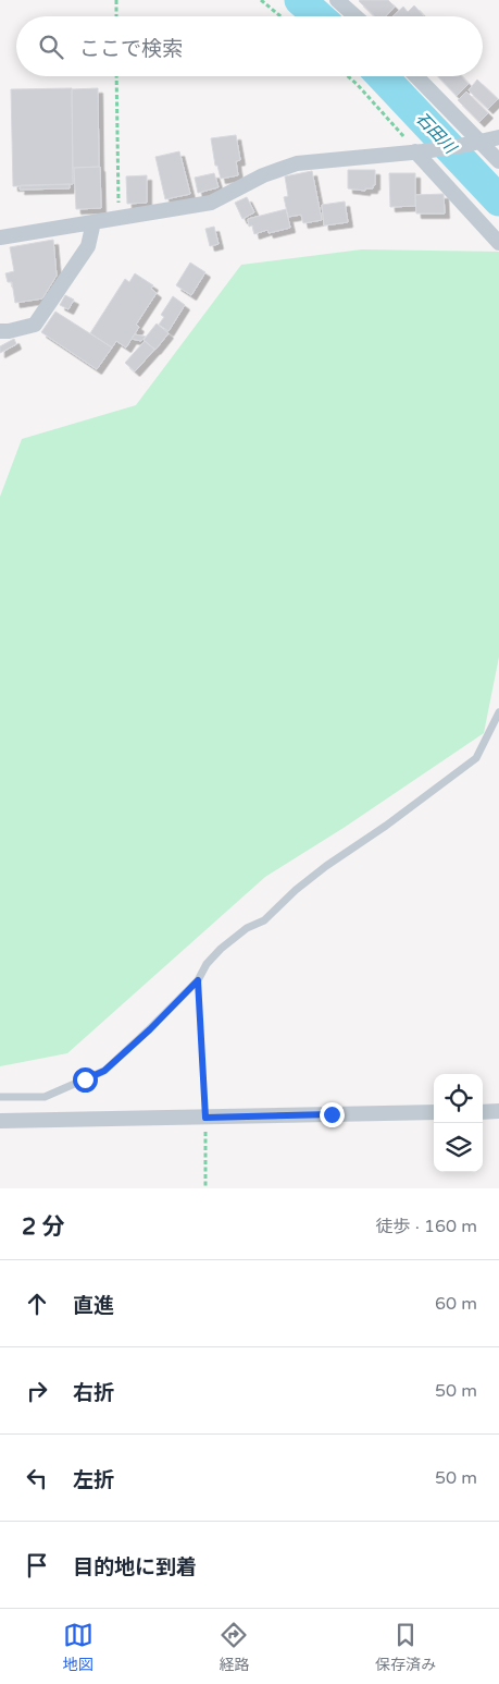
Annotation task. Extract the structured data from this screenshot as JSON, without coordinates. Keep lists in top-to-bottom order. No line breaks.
{"water":["石田川"],"page":{"search":"ここで検索","heading":["2 分","徒歩 · 160 m"],"list":[["直進","60 m"],["右折","50 m"],["左折","50 m"],"目的地に到着"],"nav":["地図","経路","保存済み"]}}
